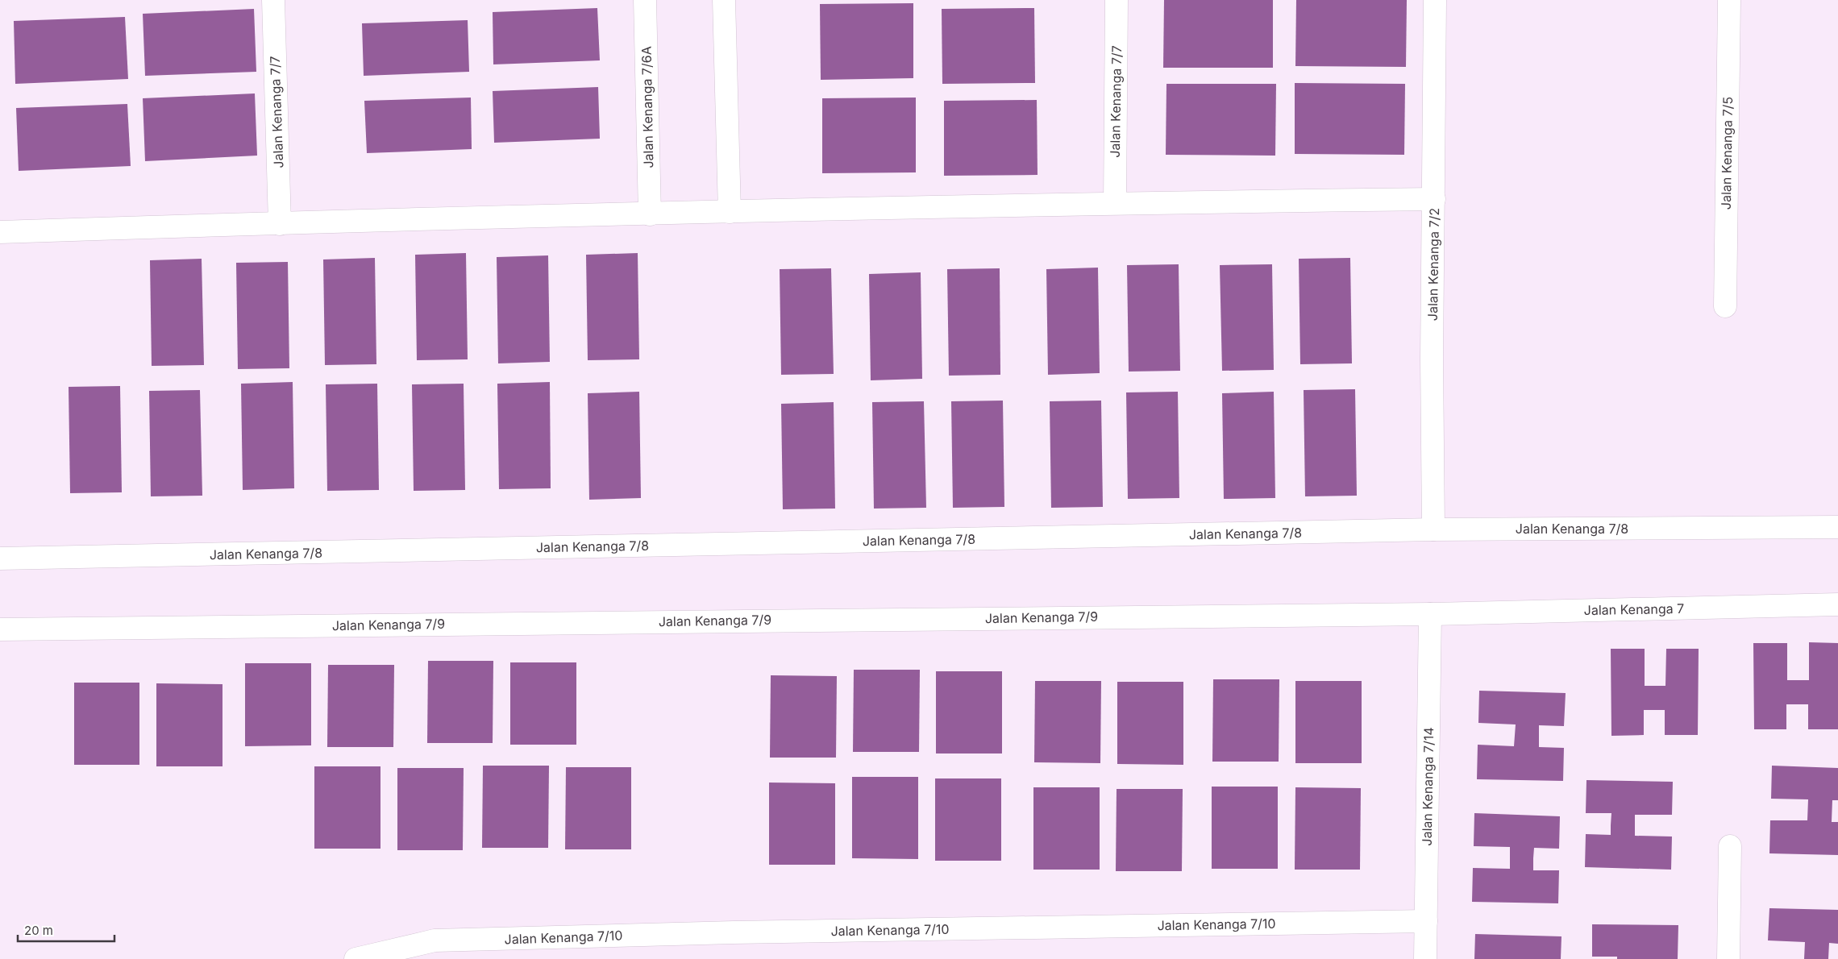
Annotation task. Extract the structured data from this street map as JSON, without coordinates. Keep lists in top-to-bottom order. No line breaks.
{"streets":{"street":["Jalan Kenanga 7/7","Jalan Kenanga 7/6A","Jalan Kenanga 7/5","Jalan Kenanga 7/2","Jalan Kenanga 7/8","Jalan Kenanga 7","Jalan Kenanga 7/9","Jalan Kenanga 7/14","Jalan Kenanga 7/10"]},"crossings":[["Jalan Kenanga 7/2","Jalan Kenanga 7/8"],["Jalan Kenanga 7","Jalan Kenanga 7/9"],["Jalan Kenanga 7","Jalan Kenanga 7/14"],["Jalan Kenanga 7/9","Jalan Kenanga 7/14"],["Jalan Kenanga 7/14","Jalan Kenanga 7/10"]],"scale_bar":"20 m"}
